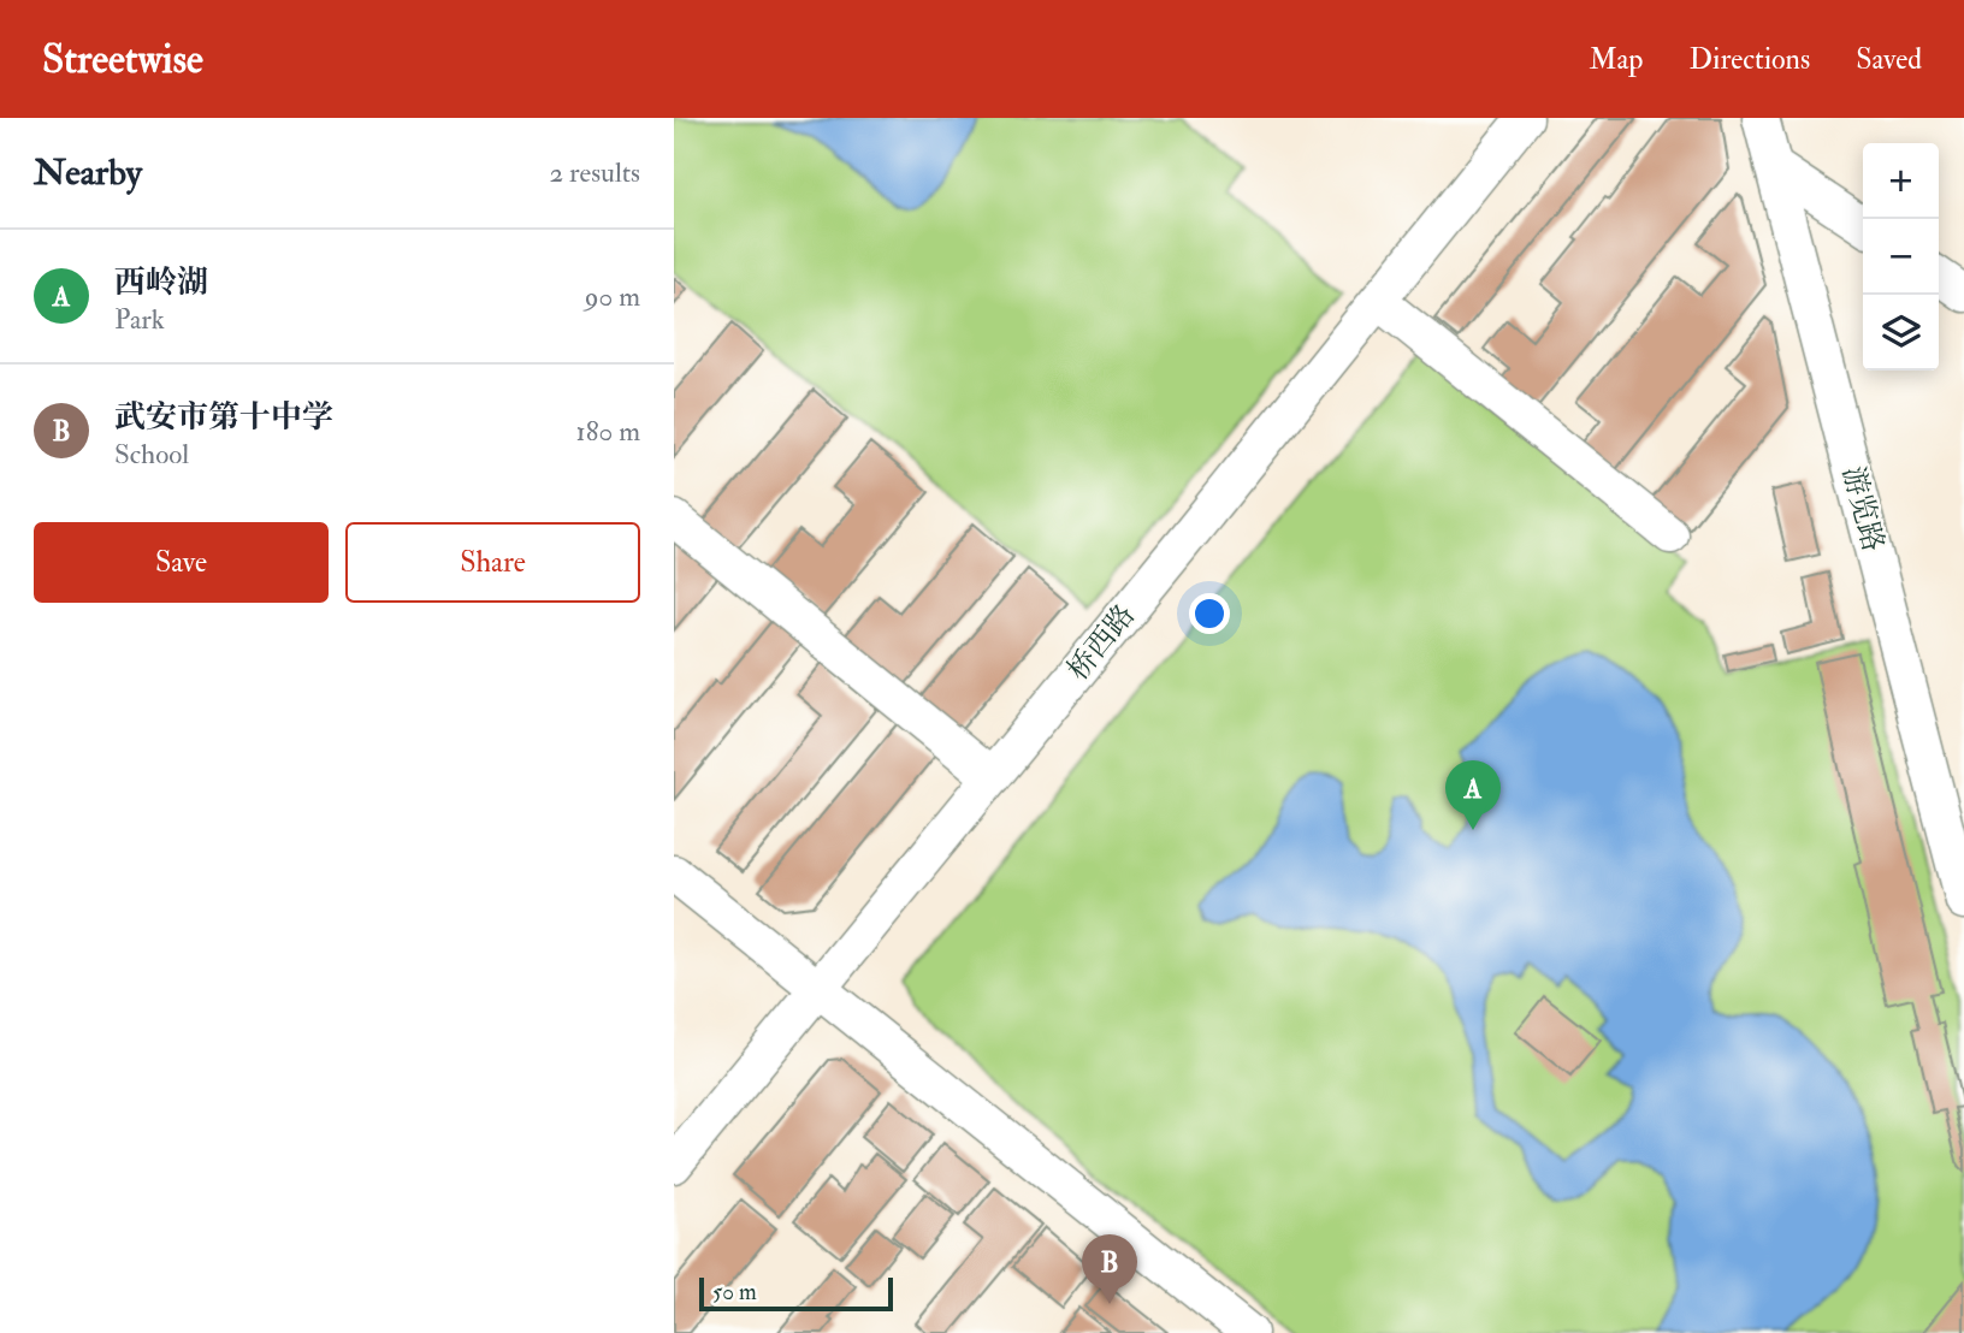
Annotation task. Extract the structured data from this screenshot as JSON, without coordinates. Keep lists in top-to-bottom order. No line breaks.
{"streets":{"street":["游览路","桥西路"]},"scale_bar":"50 m","page":{"header":"Streetwise","nav":["Map","Directions","Saved"],"heading":["Nearby","2 results"],"map_buttons":["+","−"],"list":[{"mark":"A","name":"西岭湖","note":"Park","value":"90 m"},{"mark":"B","name":"武安市第十中学","note":"School","value":"180 m"}],"buttons":["Save","Share"],"pins":["A","B"],"scale":"50 m"}}
